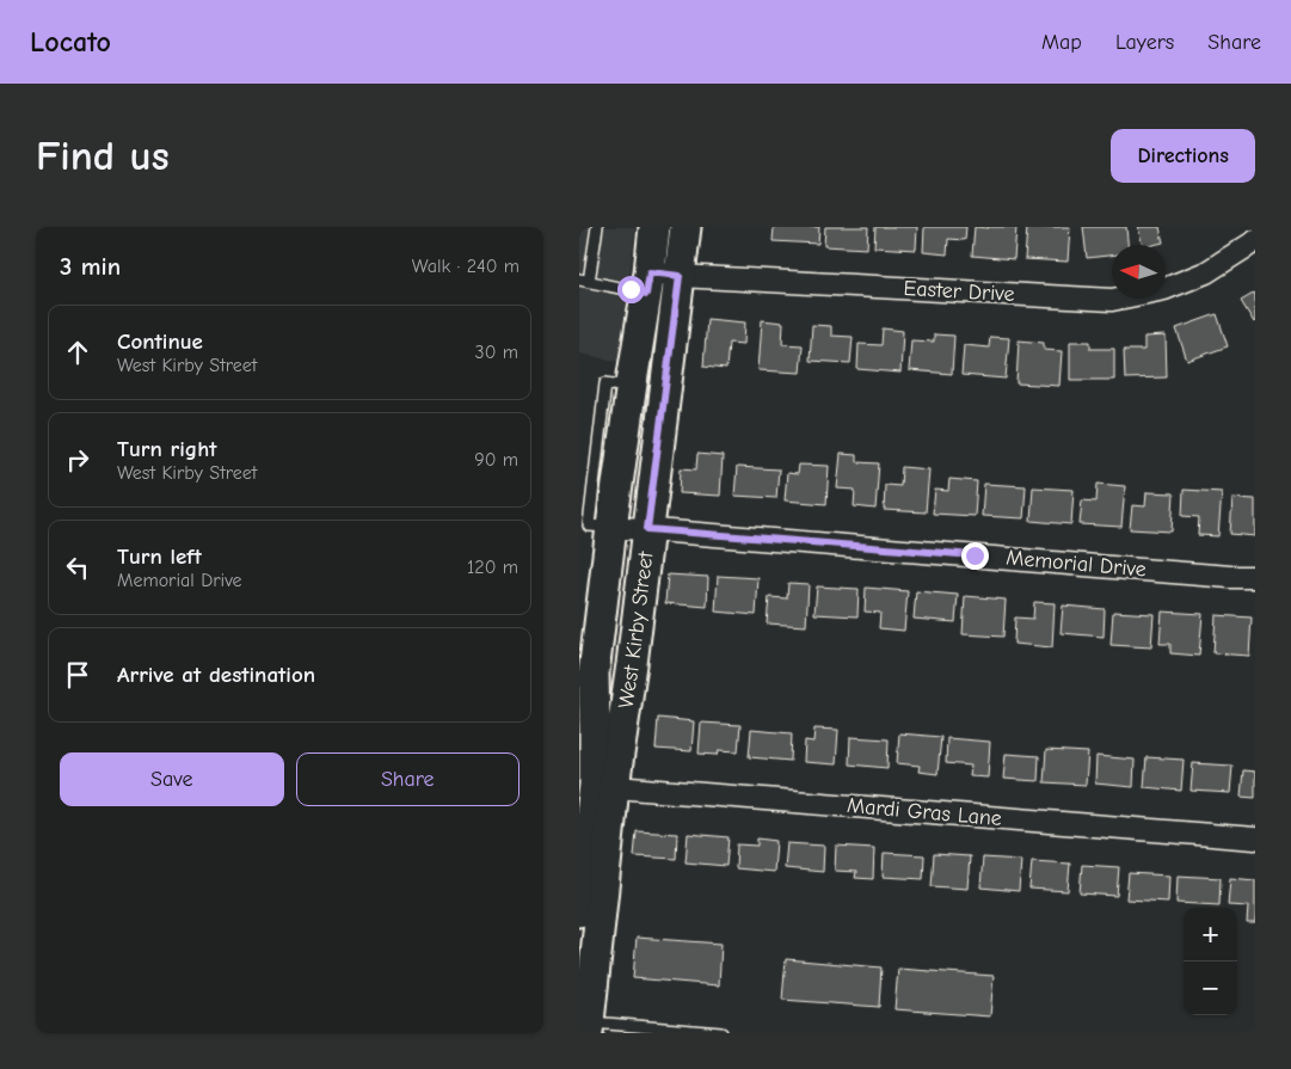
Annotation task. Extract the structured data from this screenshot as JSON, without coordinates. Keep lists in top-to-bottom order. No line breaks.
{"streets":{"main road":["West Kirby Street"],"street":["Easter Drive","Memorial Drive","Mardi Gras Lane"]},"crossings":[["Easter Drive","West Kirby Street"],["Memorial Drive","West Kirby Street"],["West Kirby Street","Mardi Gras Lane"]],"north":"left","page":{"header":"Locato","nav":["Map","Layers","Share"],"buttons":["Directions",["Save","Share"]],"title":"Find us","heading":["3 min","Walk · 240 m"],"list":[["Continue","West Kirby Street","30 m"],["Turn right","West Kirby Street","90 m"],["Turn left","Memorial Drive","120 m"],"Arrive at destination"],"map_buttons":["+","−"]}}
